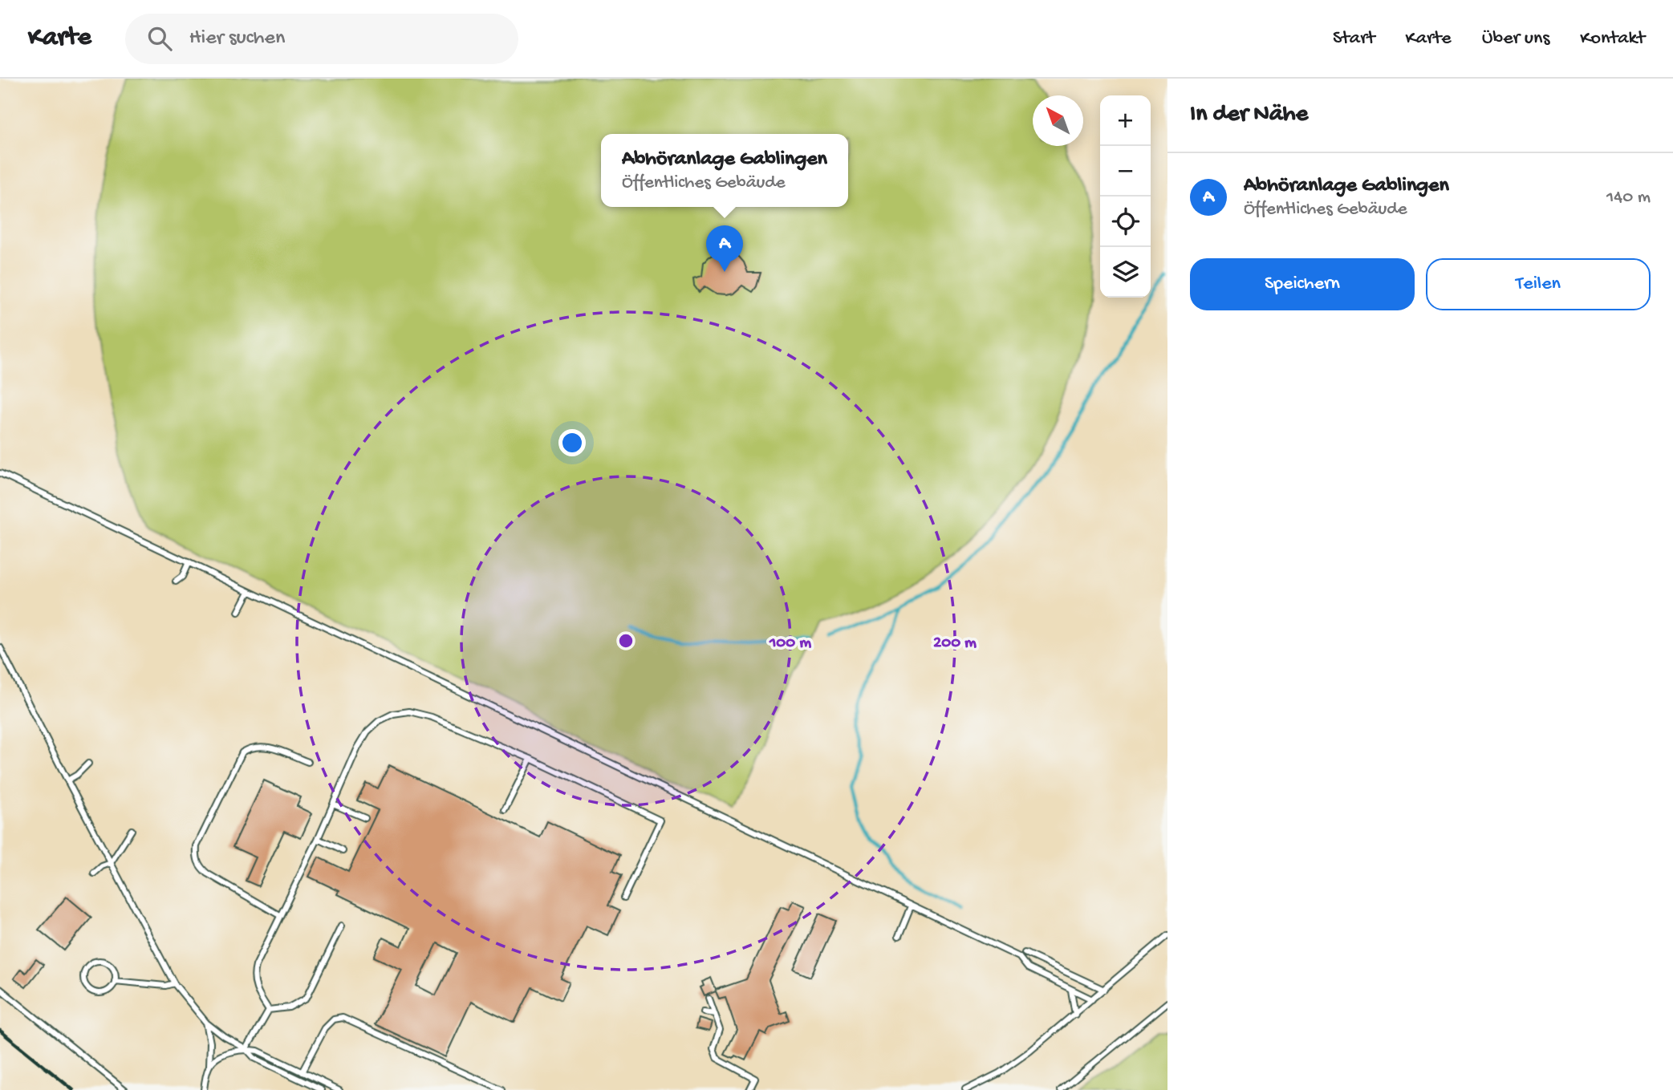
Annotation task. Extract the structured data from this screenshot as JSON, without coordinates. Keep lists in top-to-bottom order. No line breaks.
{"north":"top left","page":{"header":"Karte","search":"Hier suchen","nav":["Start","Karte","Über uns","Kontakt"],"heading":"In der Nähe","map_buttons":["+","−"],"popup":["Abhöranlage Gablingen","Öffentliches Gebäude"],"list":[{"mark":"A","name":"Abhöranlage Gablingen","note":"Öffentliches Gebäude","value":"140 m"}],"pins":"A","buttons":["Speichern","Teilen"]},"rings":["100 m","200 m"]}
